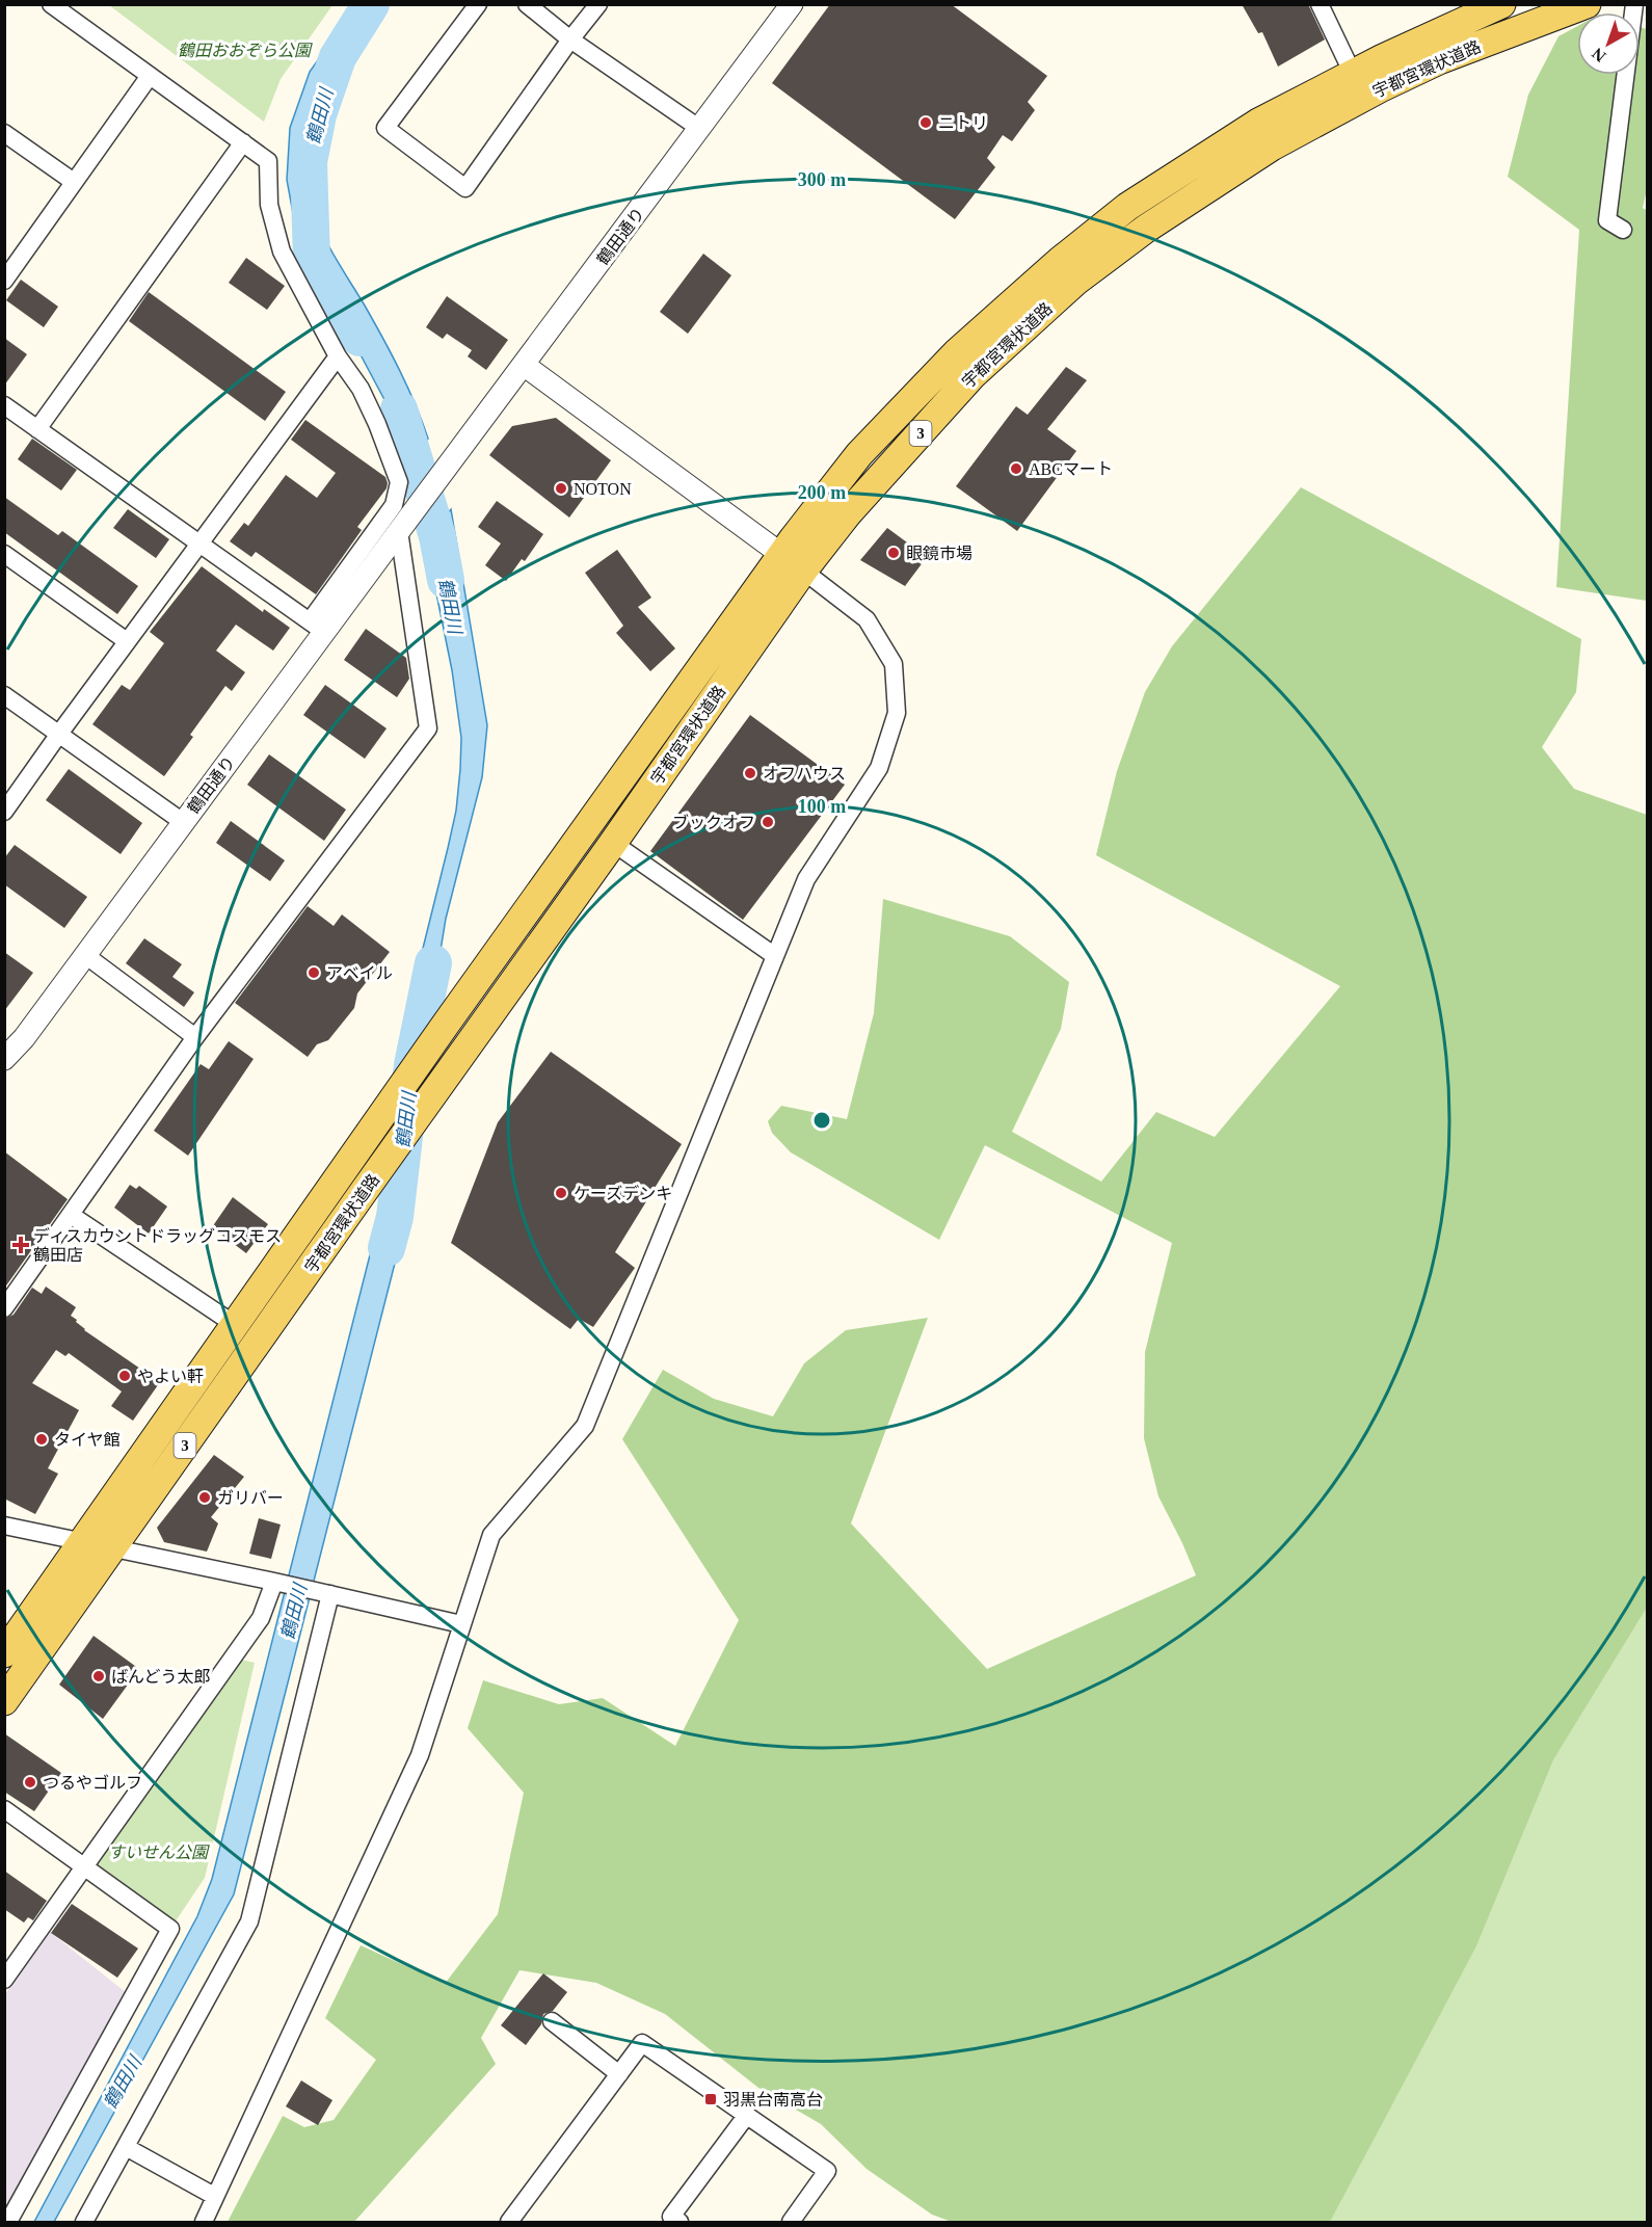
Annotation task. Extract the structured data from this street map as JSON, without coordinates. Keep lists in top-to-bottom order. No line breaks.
{"streets":{"main road":["宇都宮環状道路","3"],"street":["鶴田通り"]},"water":["鶴田川"],"parks":["鶴田おおぞら公園","すいせん公園"],"places":{"other":["ニトリ","ABCマート","NOTON","眼鏡市場","オフハウス","ブックオフ","アベイル","ケーズデンキ","やよい軒","タイヤ館","ガリバー","ばんどう太郎","つるやゴルフ"],"health":["ディスカウントドラッグコスモス 鶴田店"],"transit":["羽黒台南高台"]},"north":"bottom left","rings":["300 m","200 m","100 m"]}
